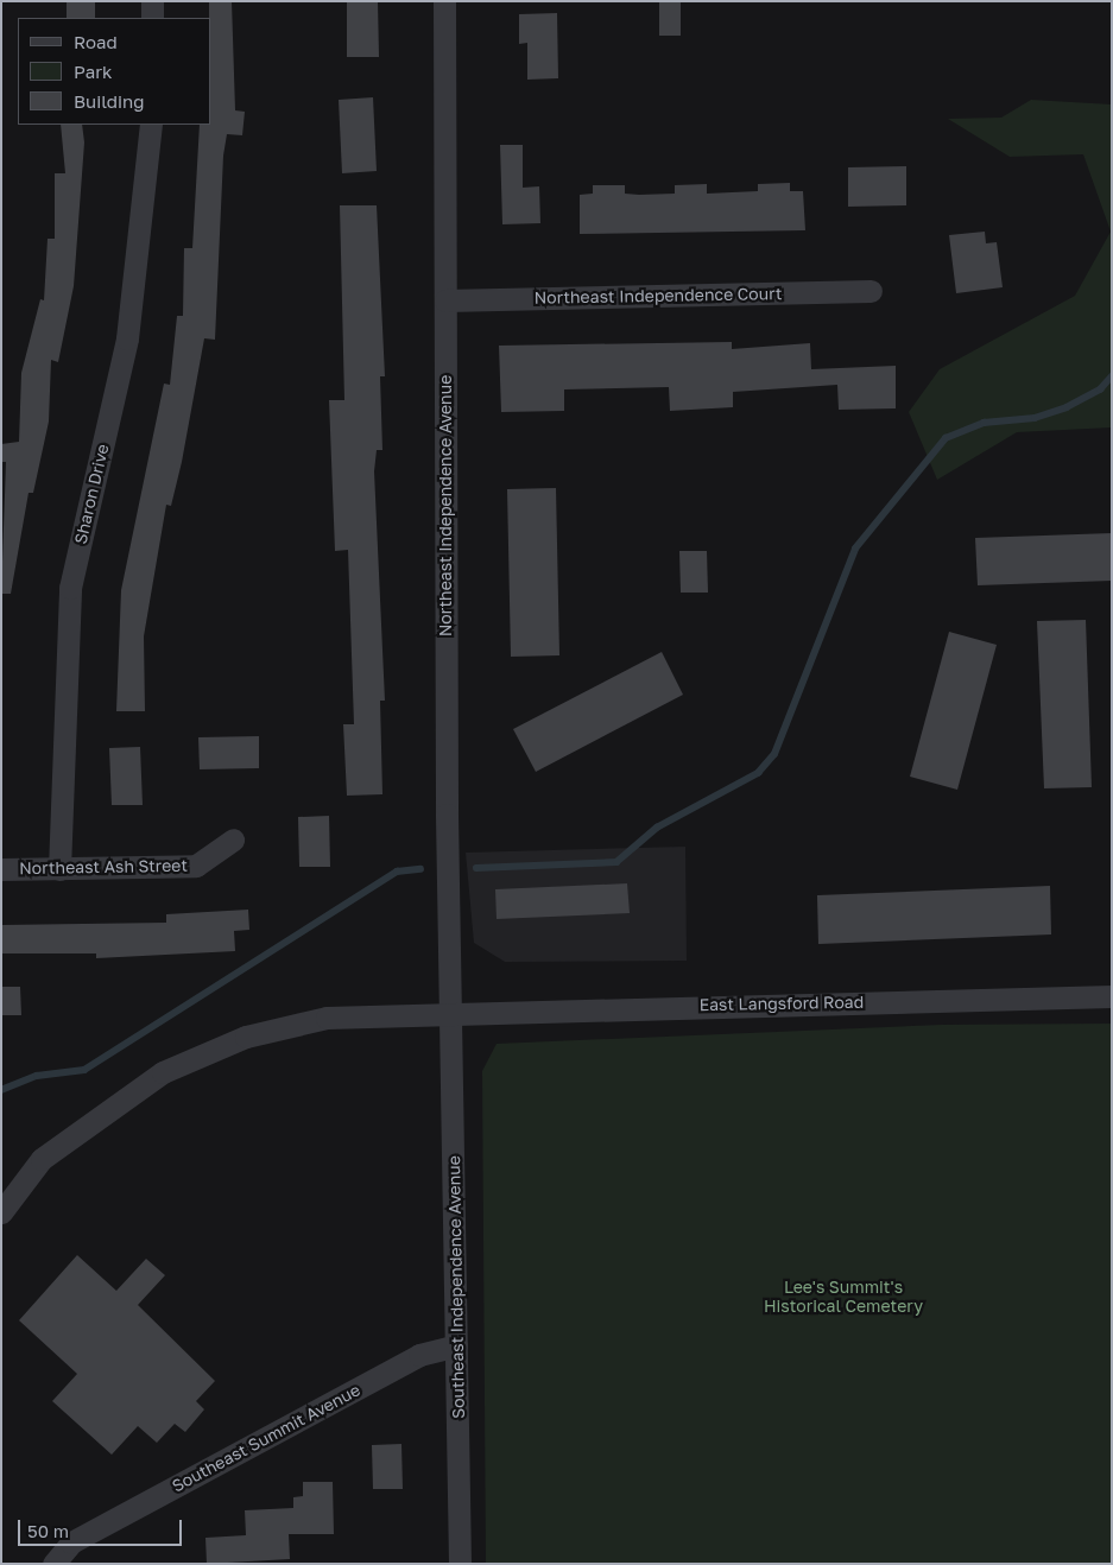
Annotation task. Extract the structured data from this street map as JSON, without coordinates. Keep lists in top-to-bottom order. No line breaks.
{"streets":{"street":["Northeast Independence Court","Sharon Drive","Northeast Independence Avenue","Northeast Ash Street","East Langsford Road","Southeast Independence Avenue","Southeast Summit Avenue"]},"crossings":[["Northeast Independence Court","Northeast Independence Avenue"],["Sharon Drive","Northeast Ash Street"],["Northeast Independence Avenue","East Langsford Road"],["Northeast Independence Avenue","Southeast Independence Avenue"],["East Langsford Road","Southeast Independence Avenue"],["Southeast Independence Avenue","Southeast Summit Avenue"]],"parks":["Lee's Summit's Historical Cemetery"],"legend":["Road","Park","Building"],"scale_bar":"50 m"}
